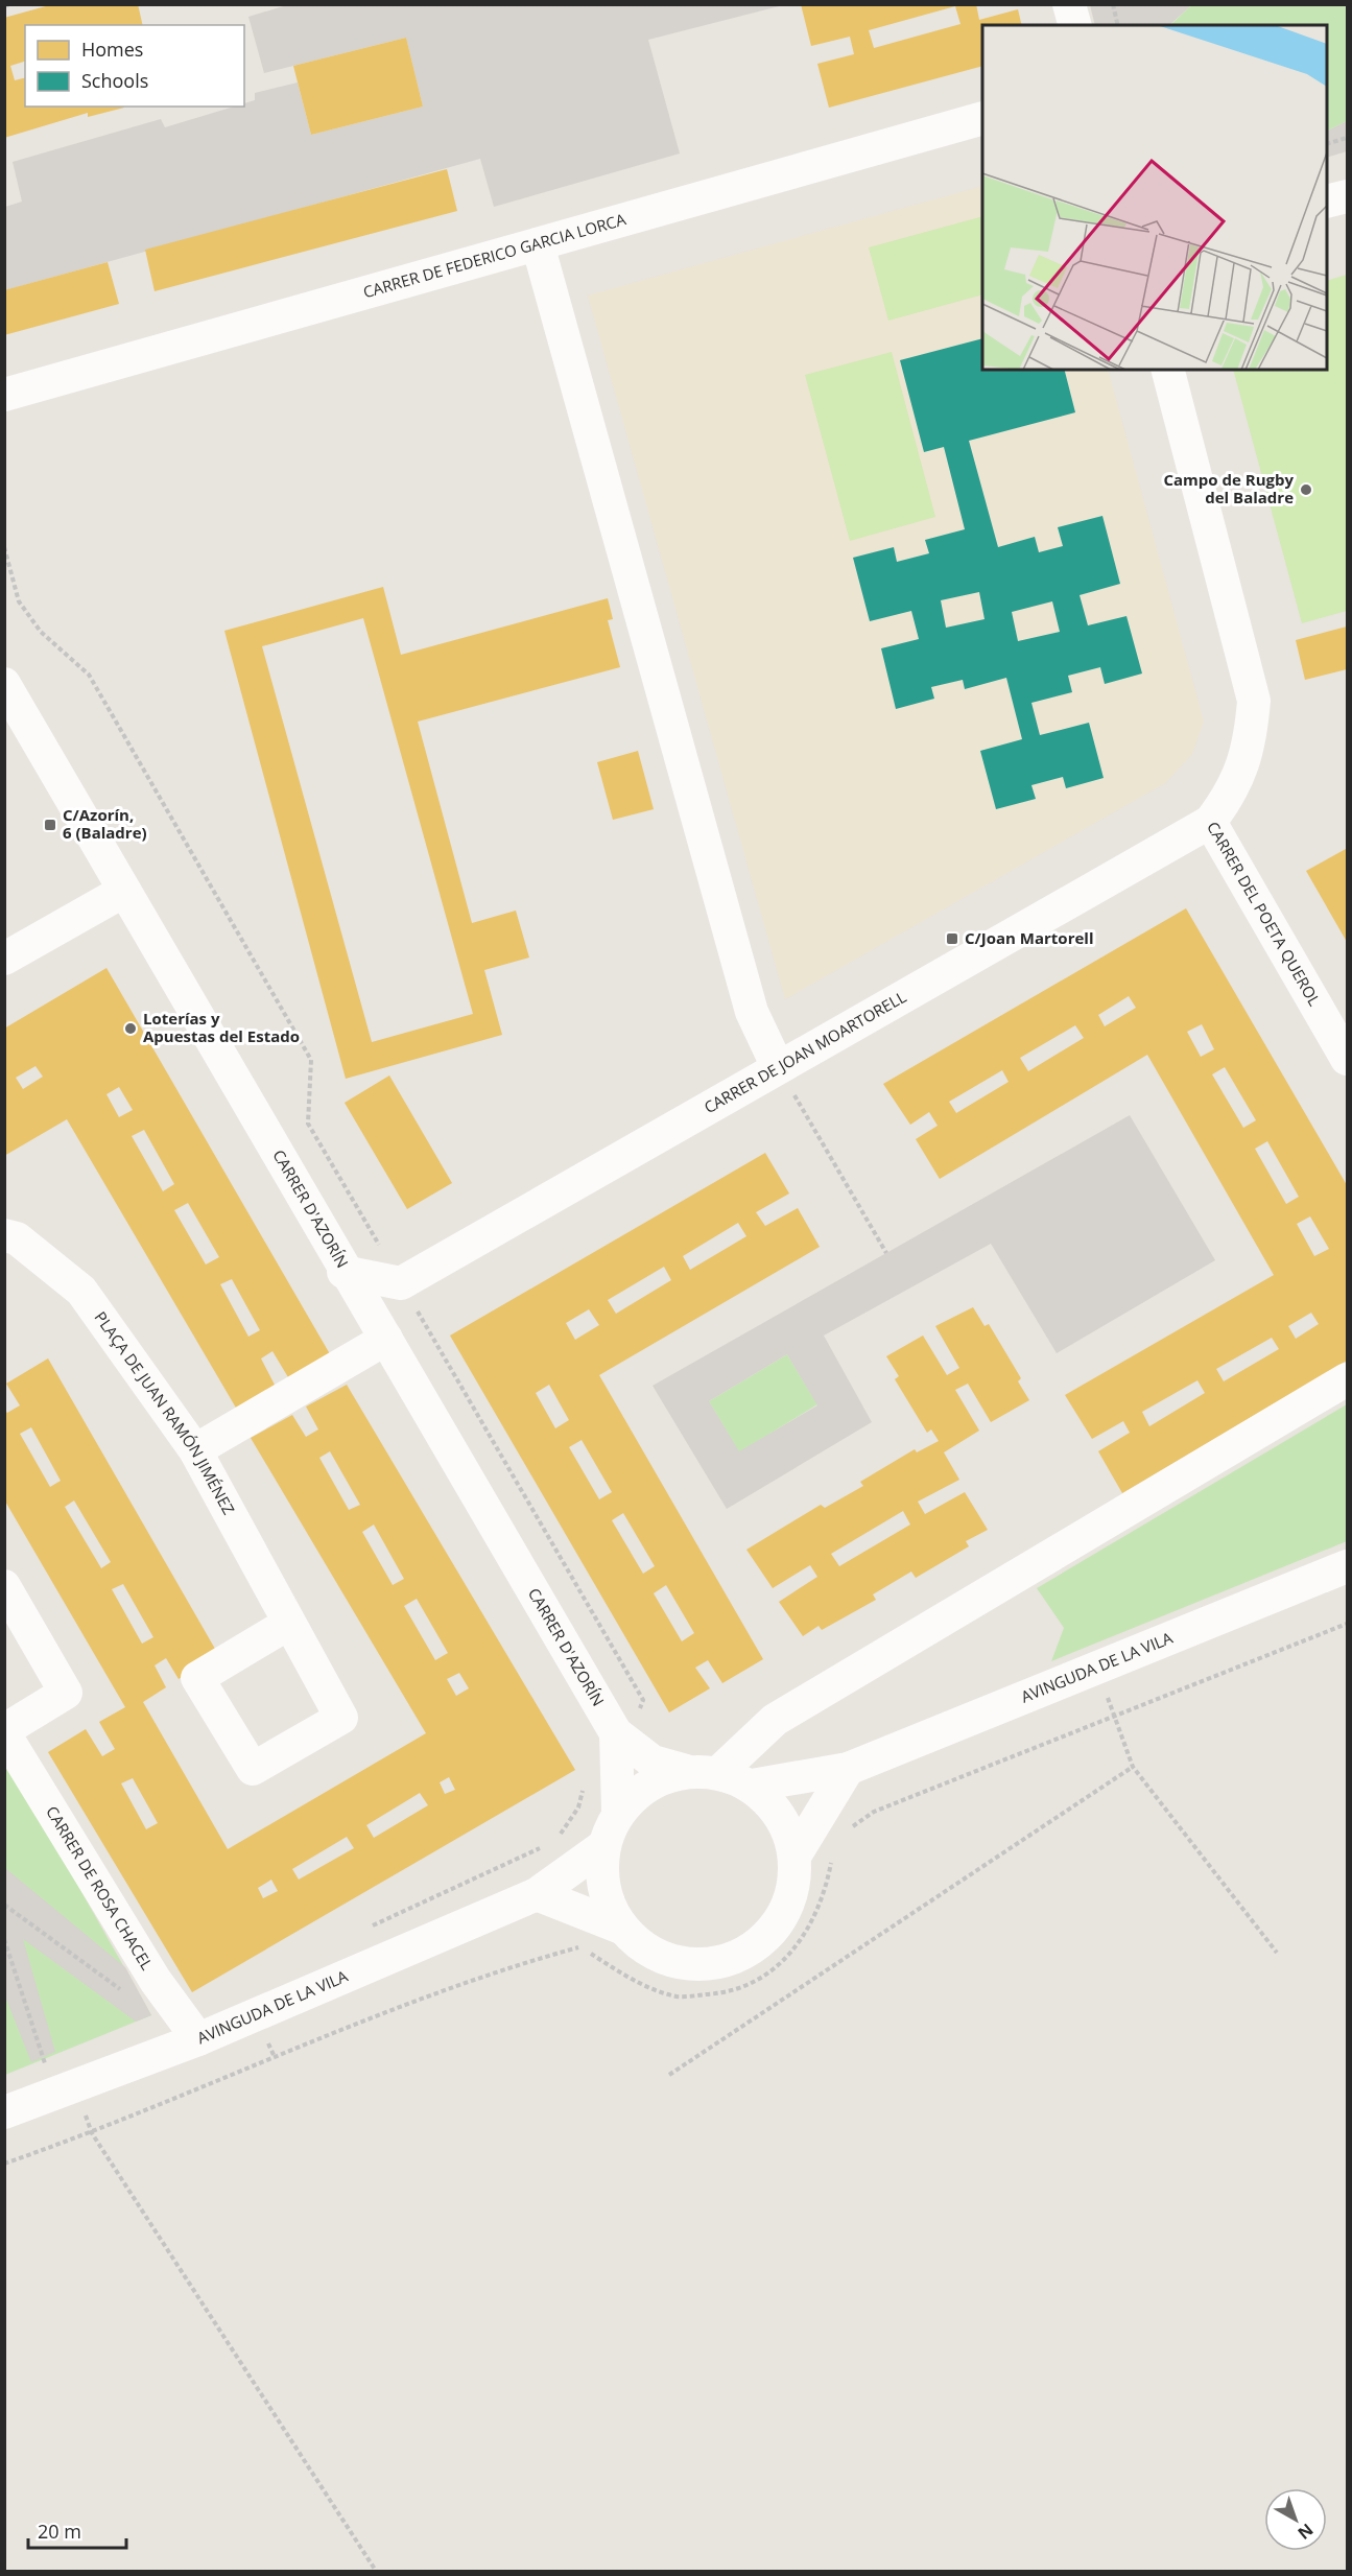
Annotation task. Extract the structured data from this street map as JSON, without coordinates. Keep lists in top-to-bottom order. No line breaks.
{"streets":{"street":["CARRER DE FEDERICO GARCIA LORCA","CARRER DEL POETA QUEROL","CARRER DE JOAN MOARTORELL","CARRER D'AZORÍN","PLAÇA DE JUAN RAMÓN JIMÉNEZ","AVINGUDA DE LA VILA","CARRER DE ROSA CHACEL"]},"crossings":[["CARRER DEL POETA QUEROL","CARRER DE JOAN MOARTORELL"],["CARRER D'AZORÍN","AVINGUDA DE LA VILA"],["AVINGUDA DE LA VILA","CARRER DE ROSA CHACEL"]],"places":{"other":["Campo de Rugby del Baladre","Loterías y Apuestas del Estado"],"transit":["C/Azorín, 6 (Baladre)","C/Joan Martorell"]},"legend":["Homes","Schools"],"scale_bar":"20 m","north":"bottom right"}
